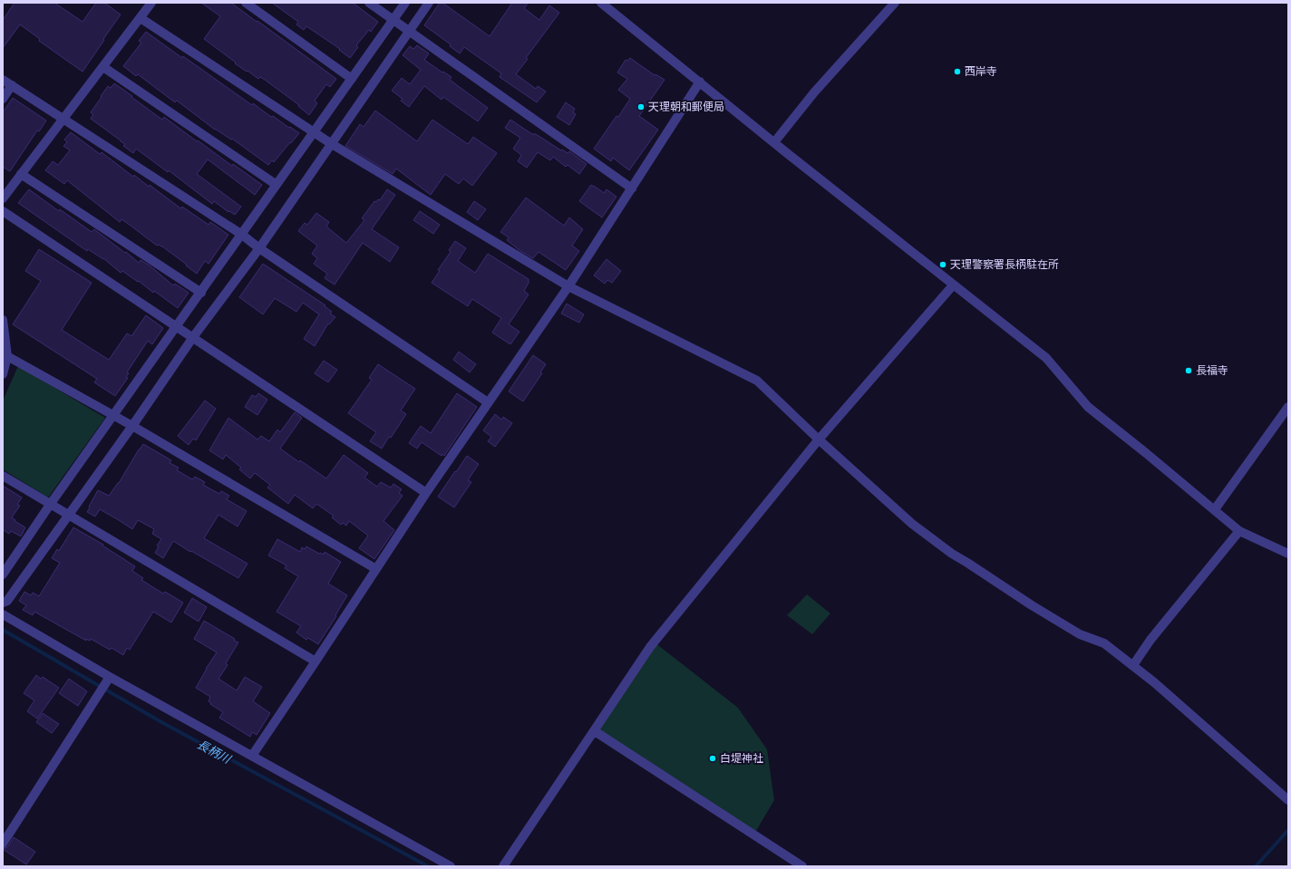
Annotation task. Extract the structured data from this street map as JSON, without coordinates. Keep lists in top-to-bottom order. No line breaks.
{"water":["長柄川"],"places":["西岸寺","天理朝和郵便局","天理警察署長柄駐在所","長福寺","白堤神社"]}
